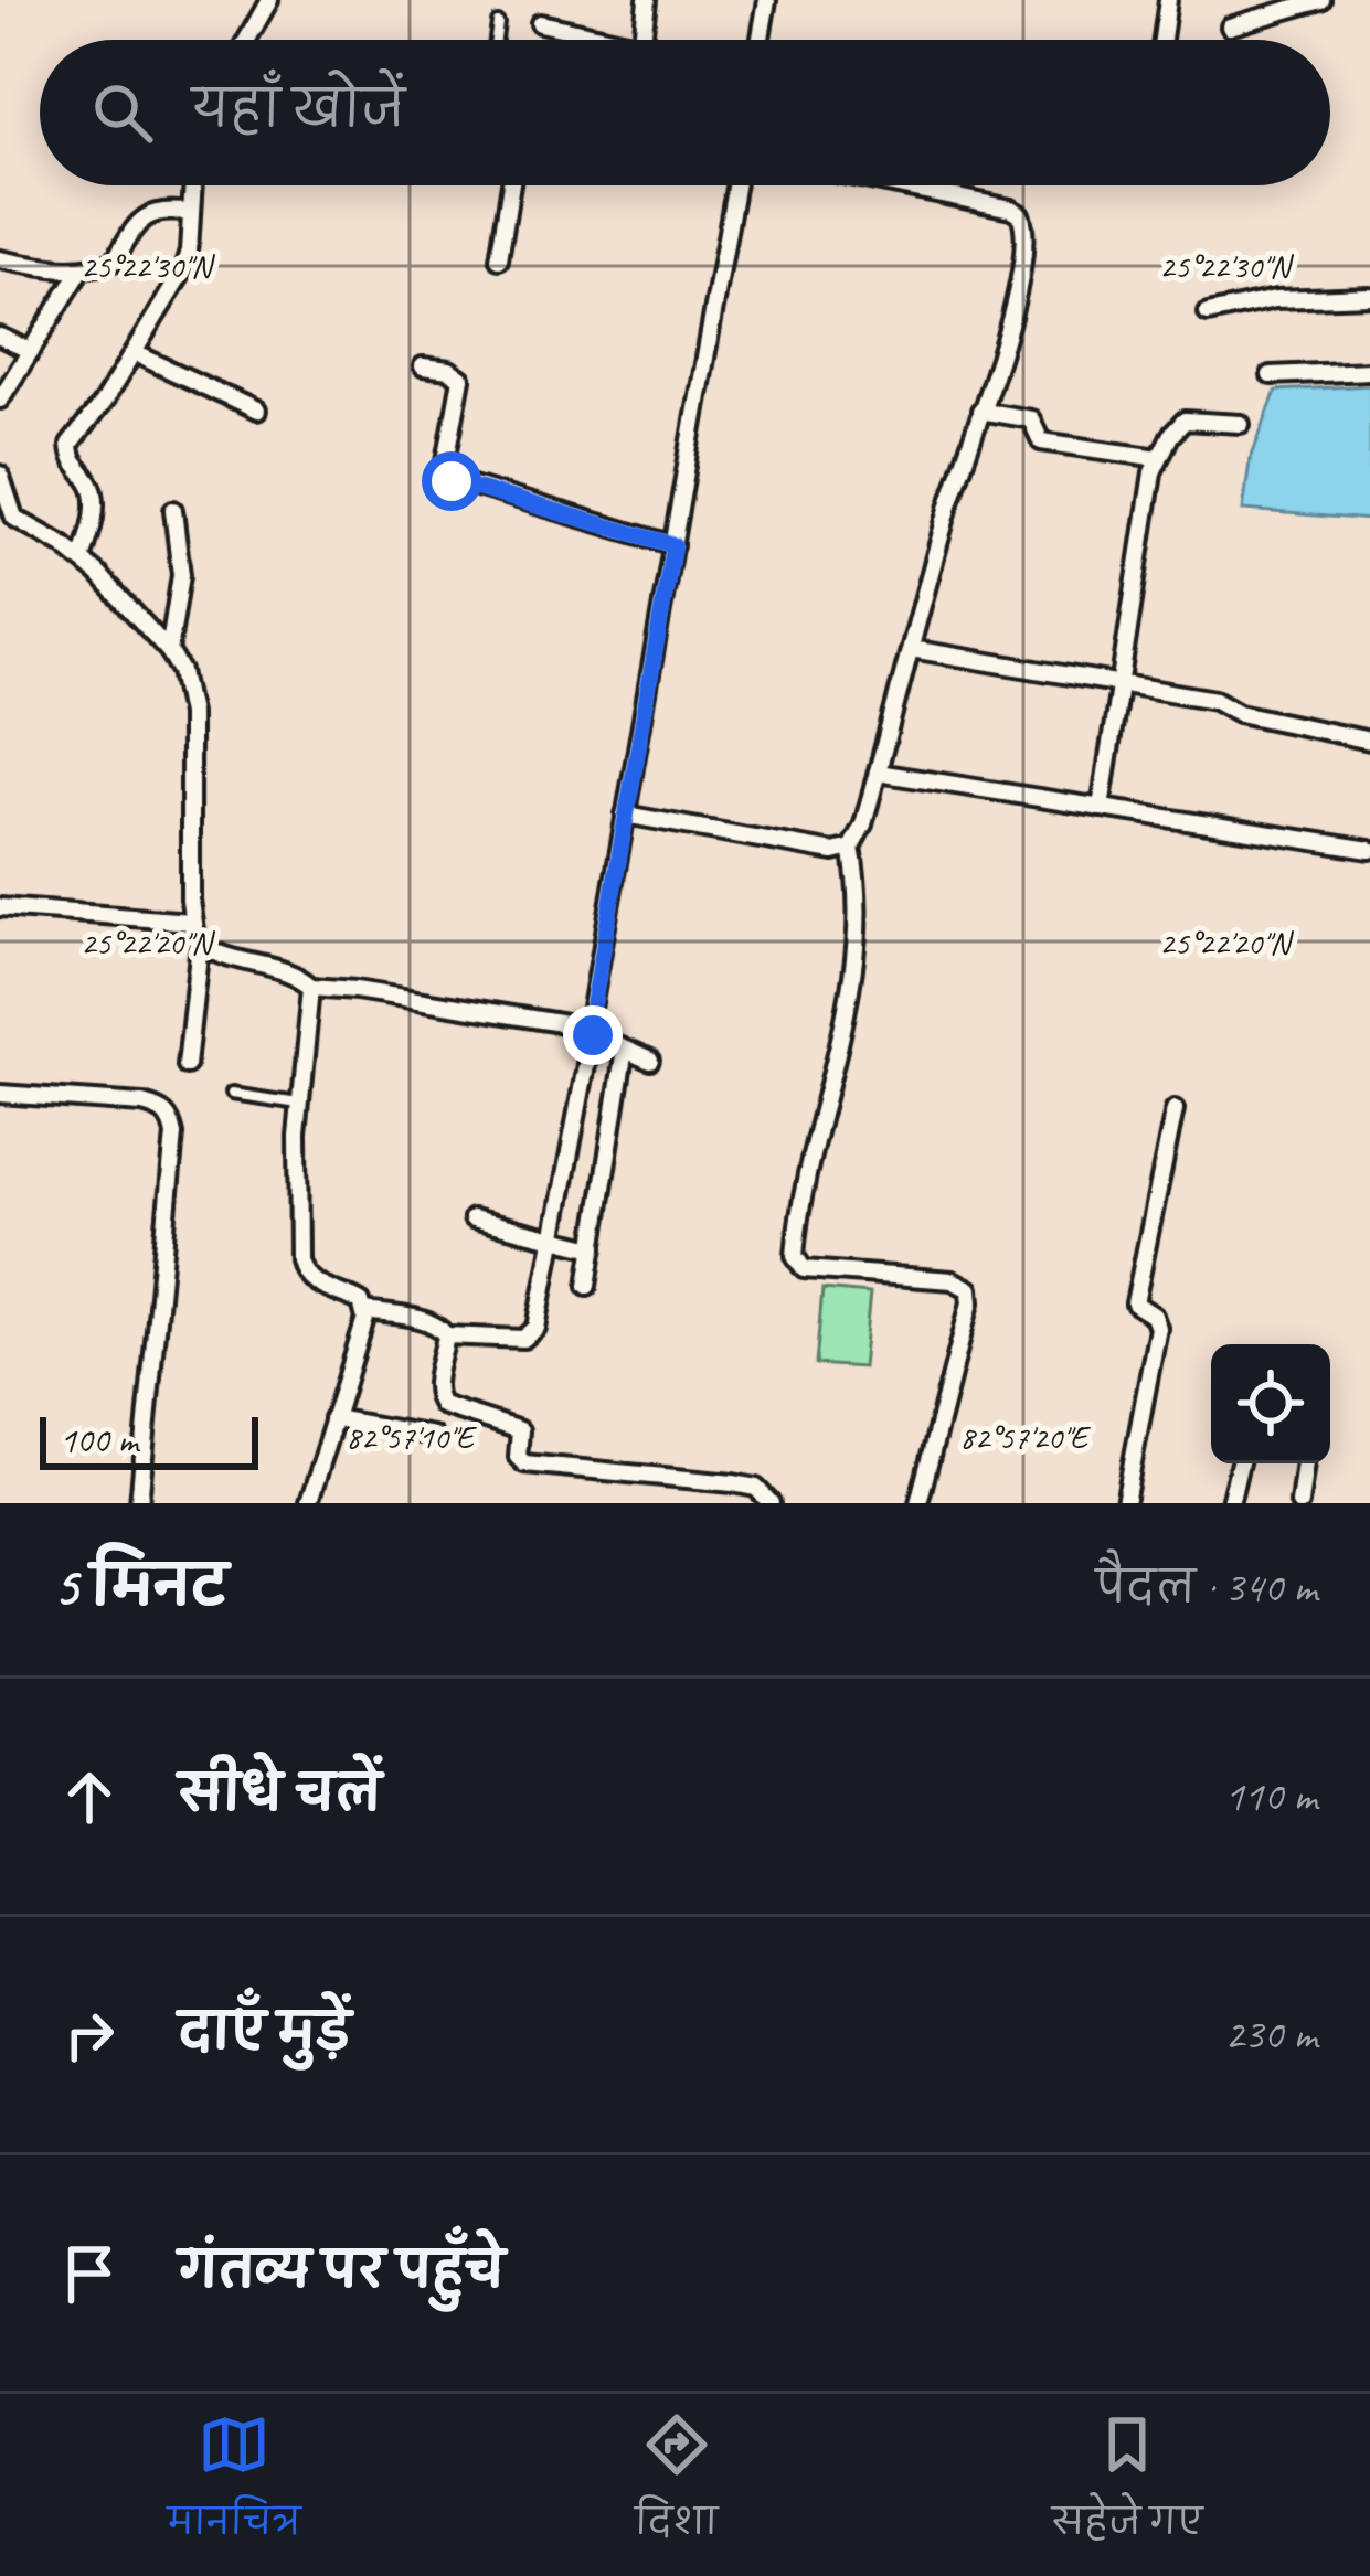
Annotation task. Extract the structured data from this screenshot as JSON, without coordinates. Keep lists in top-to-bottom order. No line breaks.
{"scale_bar":"100 m","page":{"search":"यहाँ खोजें","scale":"100 m","heading":["5 मिनट","पैदल · 340 m"],"list":[["सीधे चलें","110 m"],["दाएँ मुड़ें","230 m"],"गंतव्य पर पहुँचे"],"nav":["मानचित्र","दिशा","सहेजे गए"]},"coordinates":["25°22'30\"N","25°22'20\"N","82°57'10\"E","82°57'20\"E"]}
